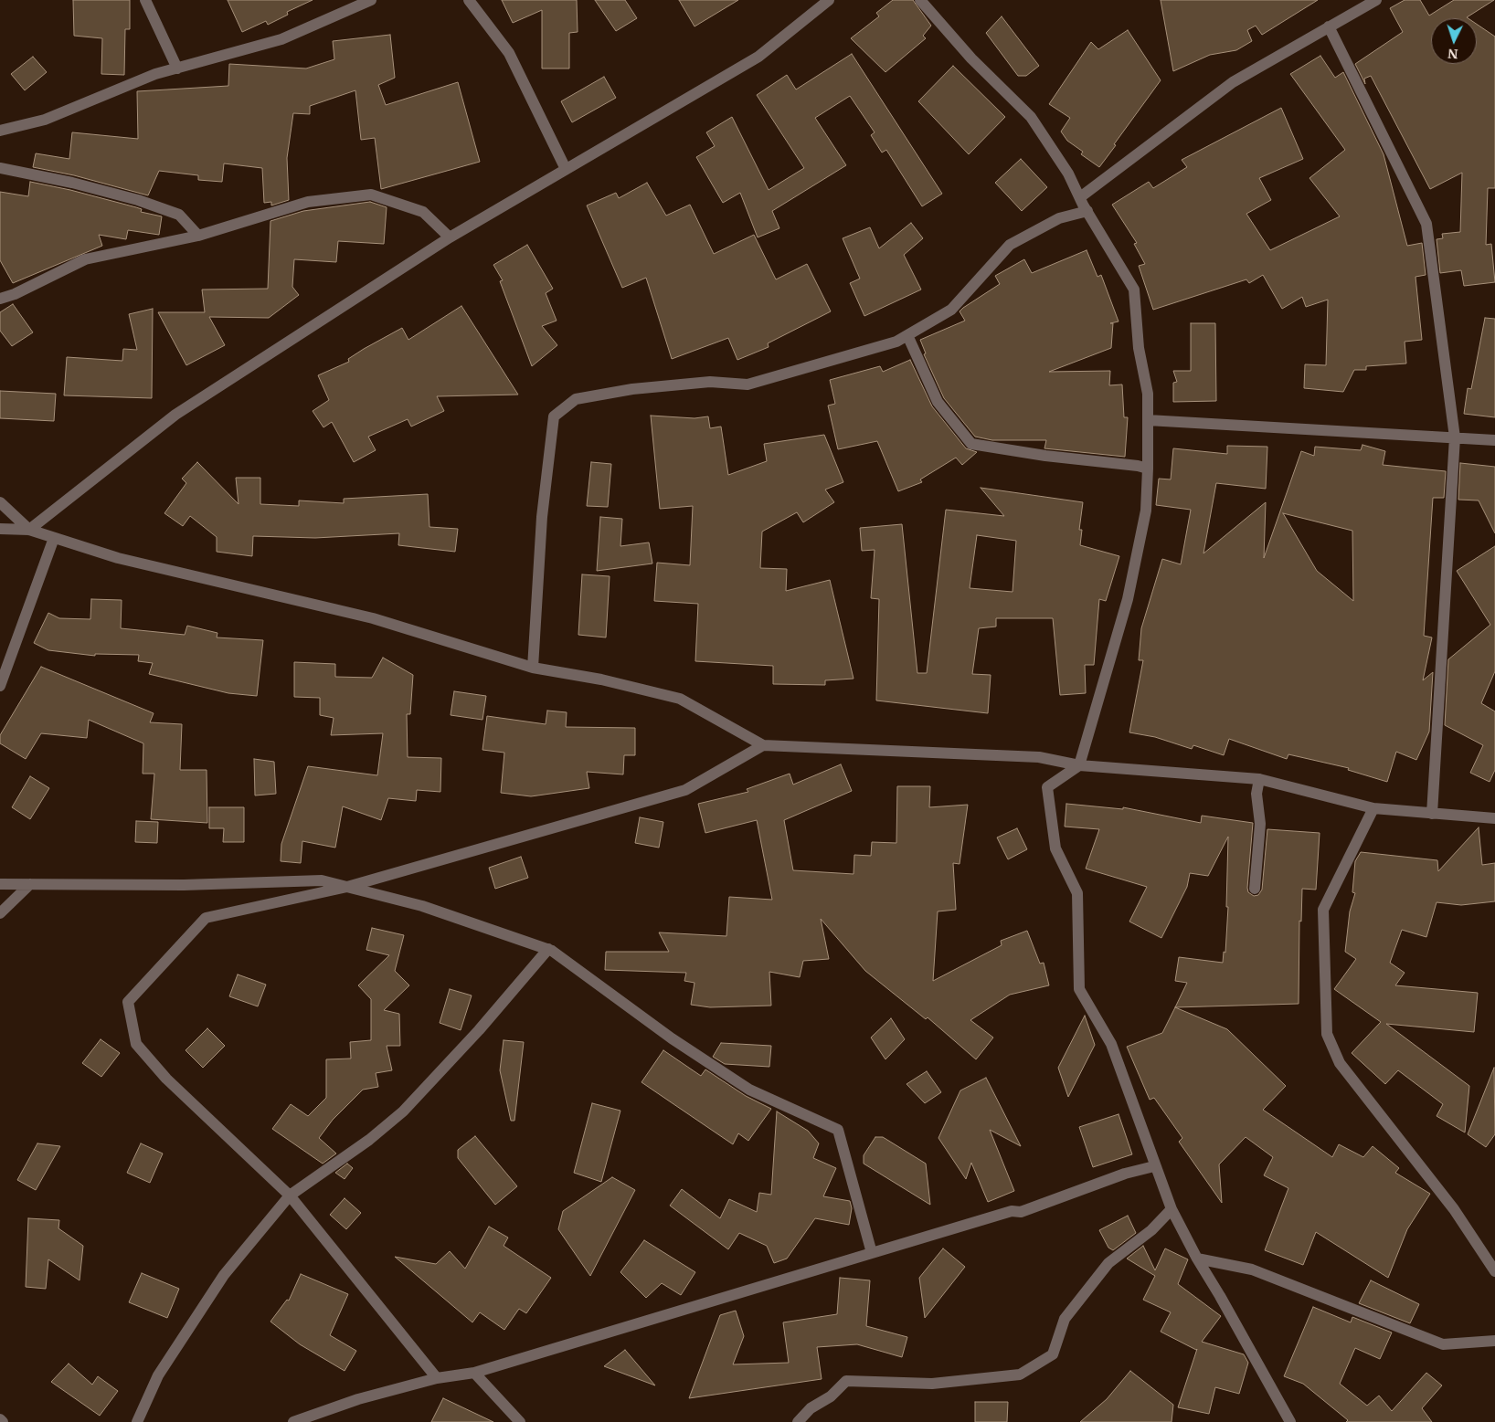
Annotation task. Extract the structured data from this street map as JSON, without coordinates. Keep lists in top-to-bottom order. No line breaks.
{"north":"bottom"}
